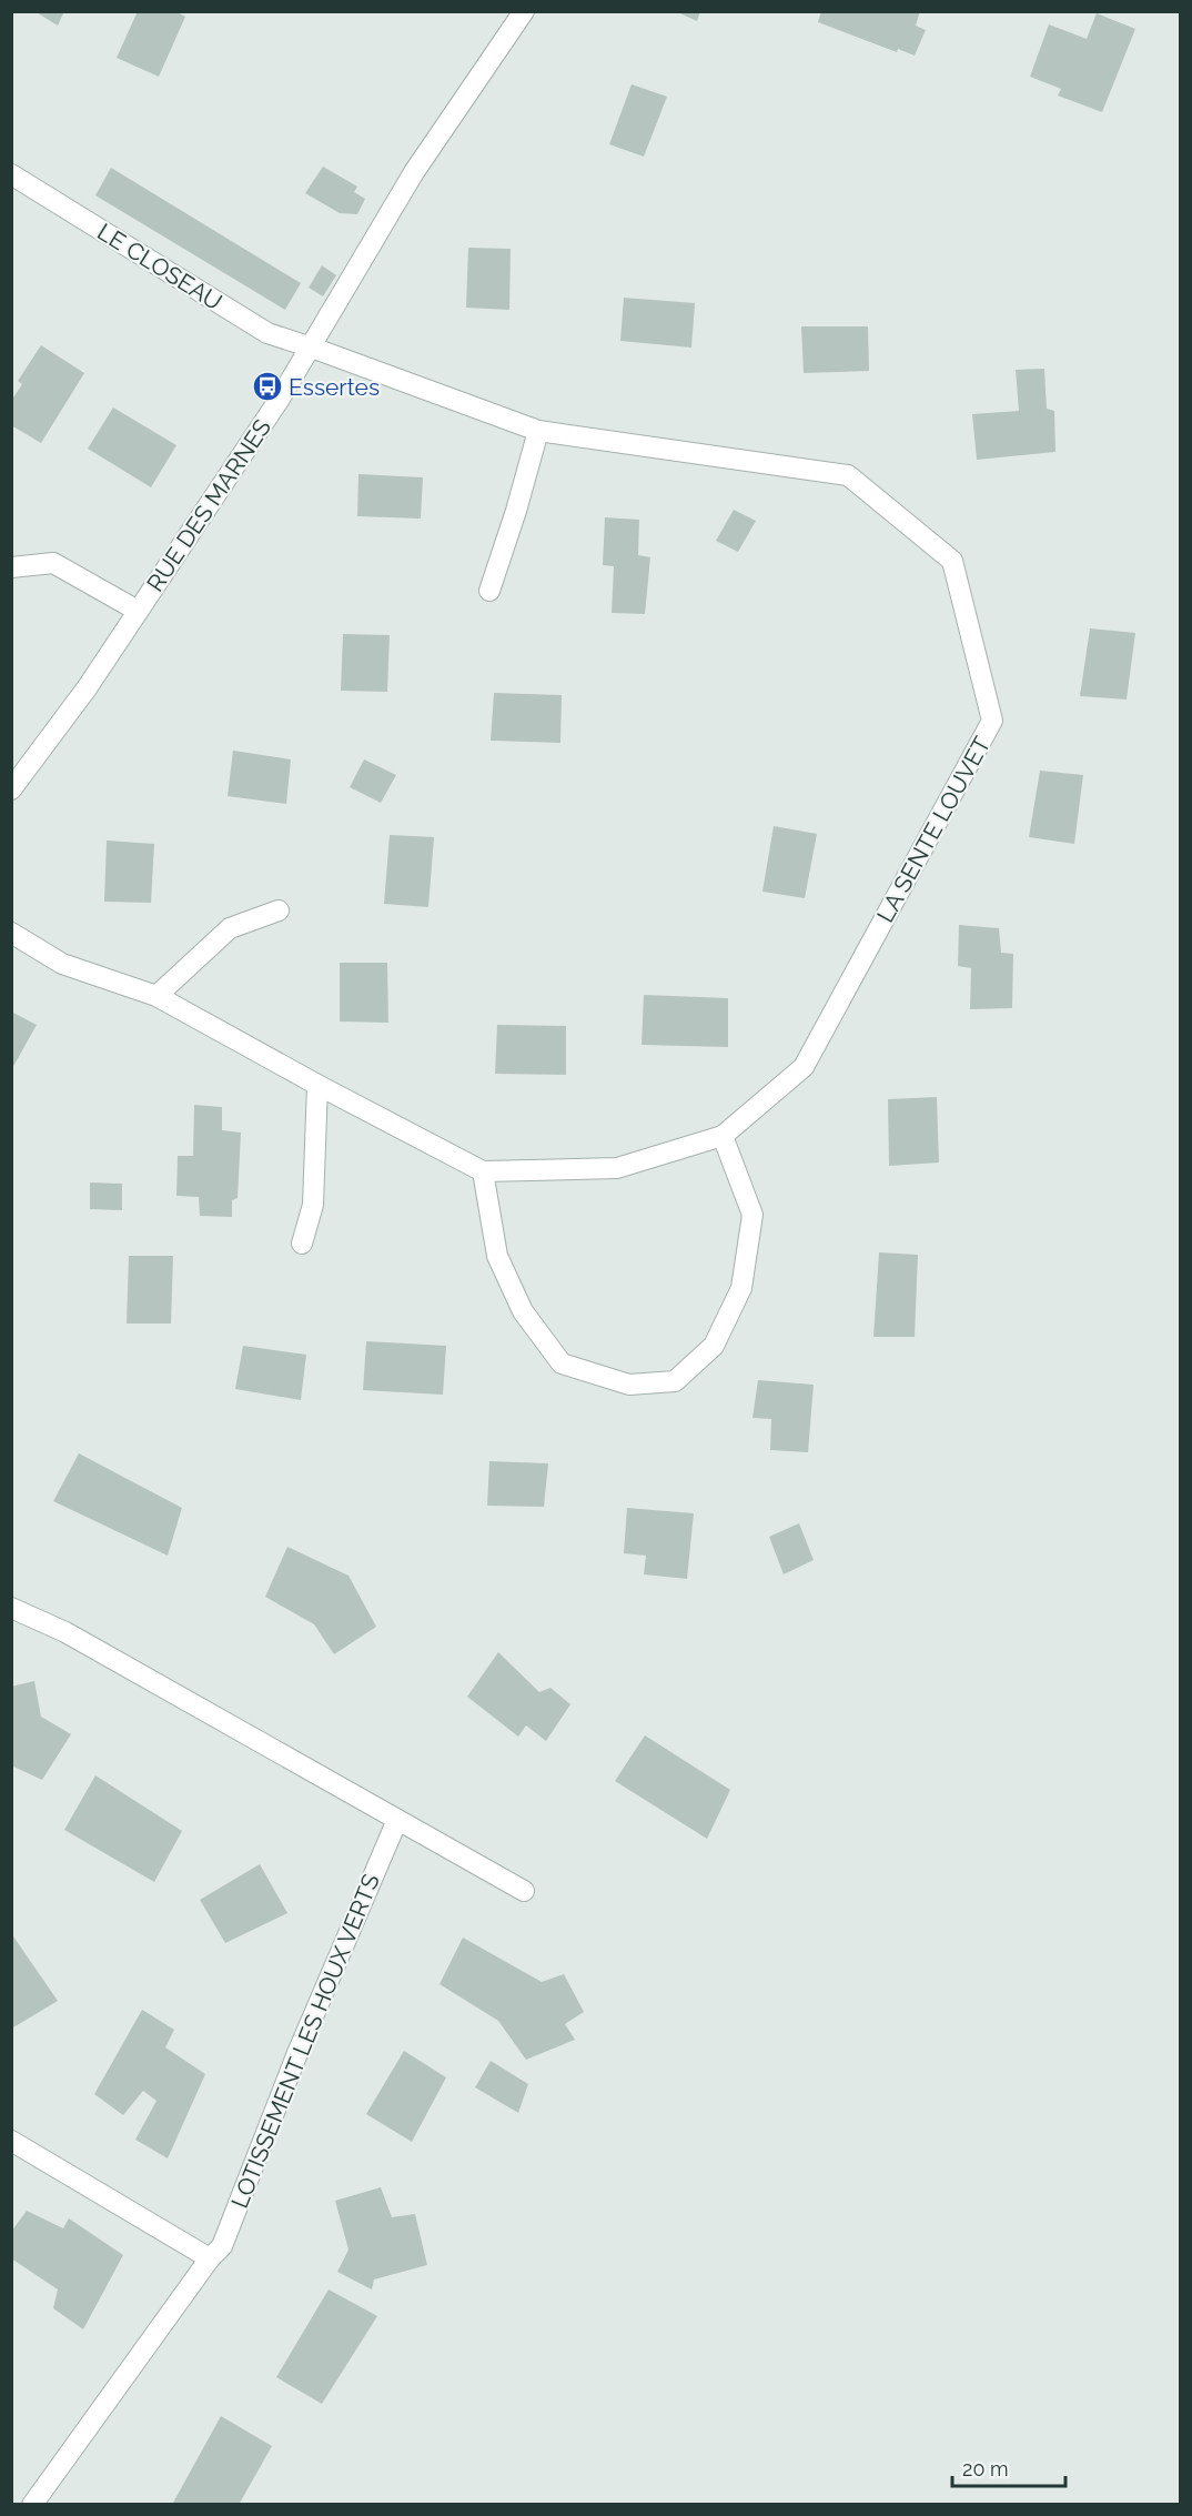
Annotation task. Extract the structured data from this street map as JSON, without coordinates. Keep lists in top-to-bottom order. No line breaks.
{"streets":{"street":["LE CLOSEAU","RUE DES MARNES","LA SENTE LOUVET","LOTISSEMENT LES HOUX VERTS"]},"crossings":[["LE CLOSEAU","RUE DES MARNES"],["LE CLOSEAU","LA SENTE LOUVET"],["RUE DES MARNES","LA SENTE LOUVET"]],"places":{"bus stop":["Essertes"]},"scale_bar":"20 m"}
